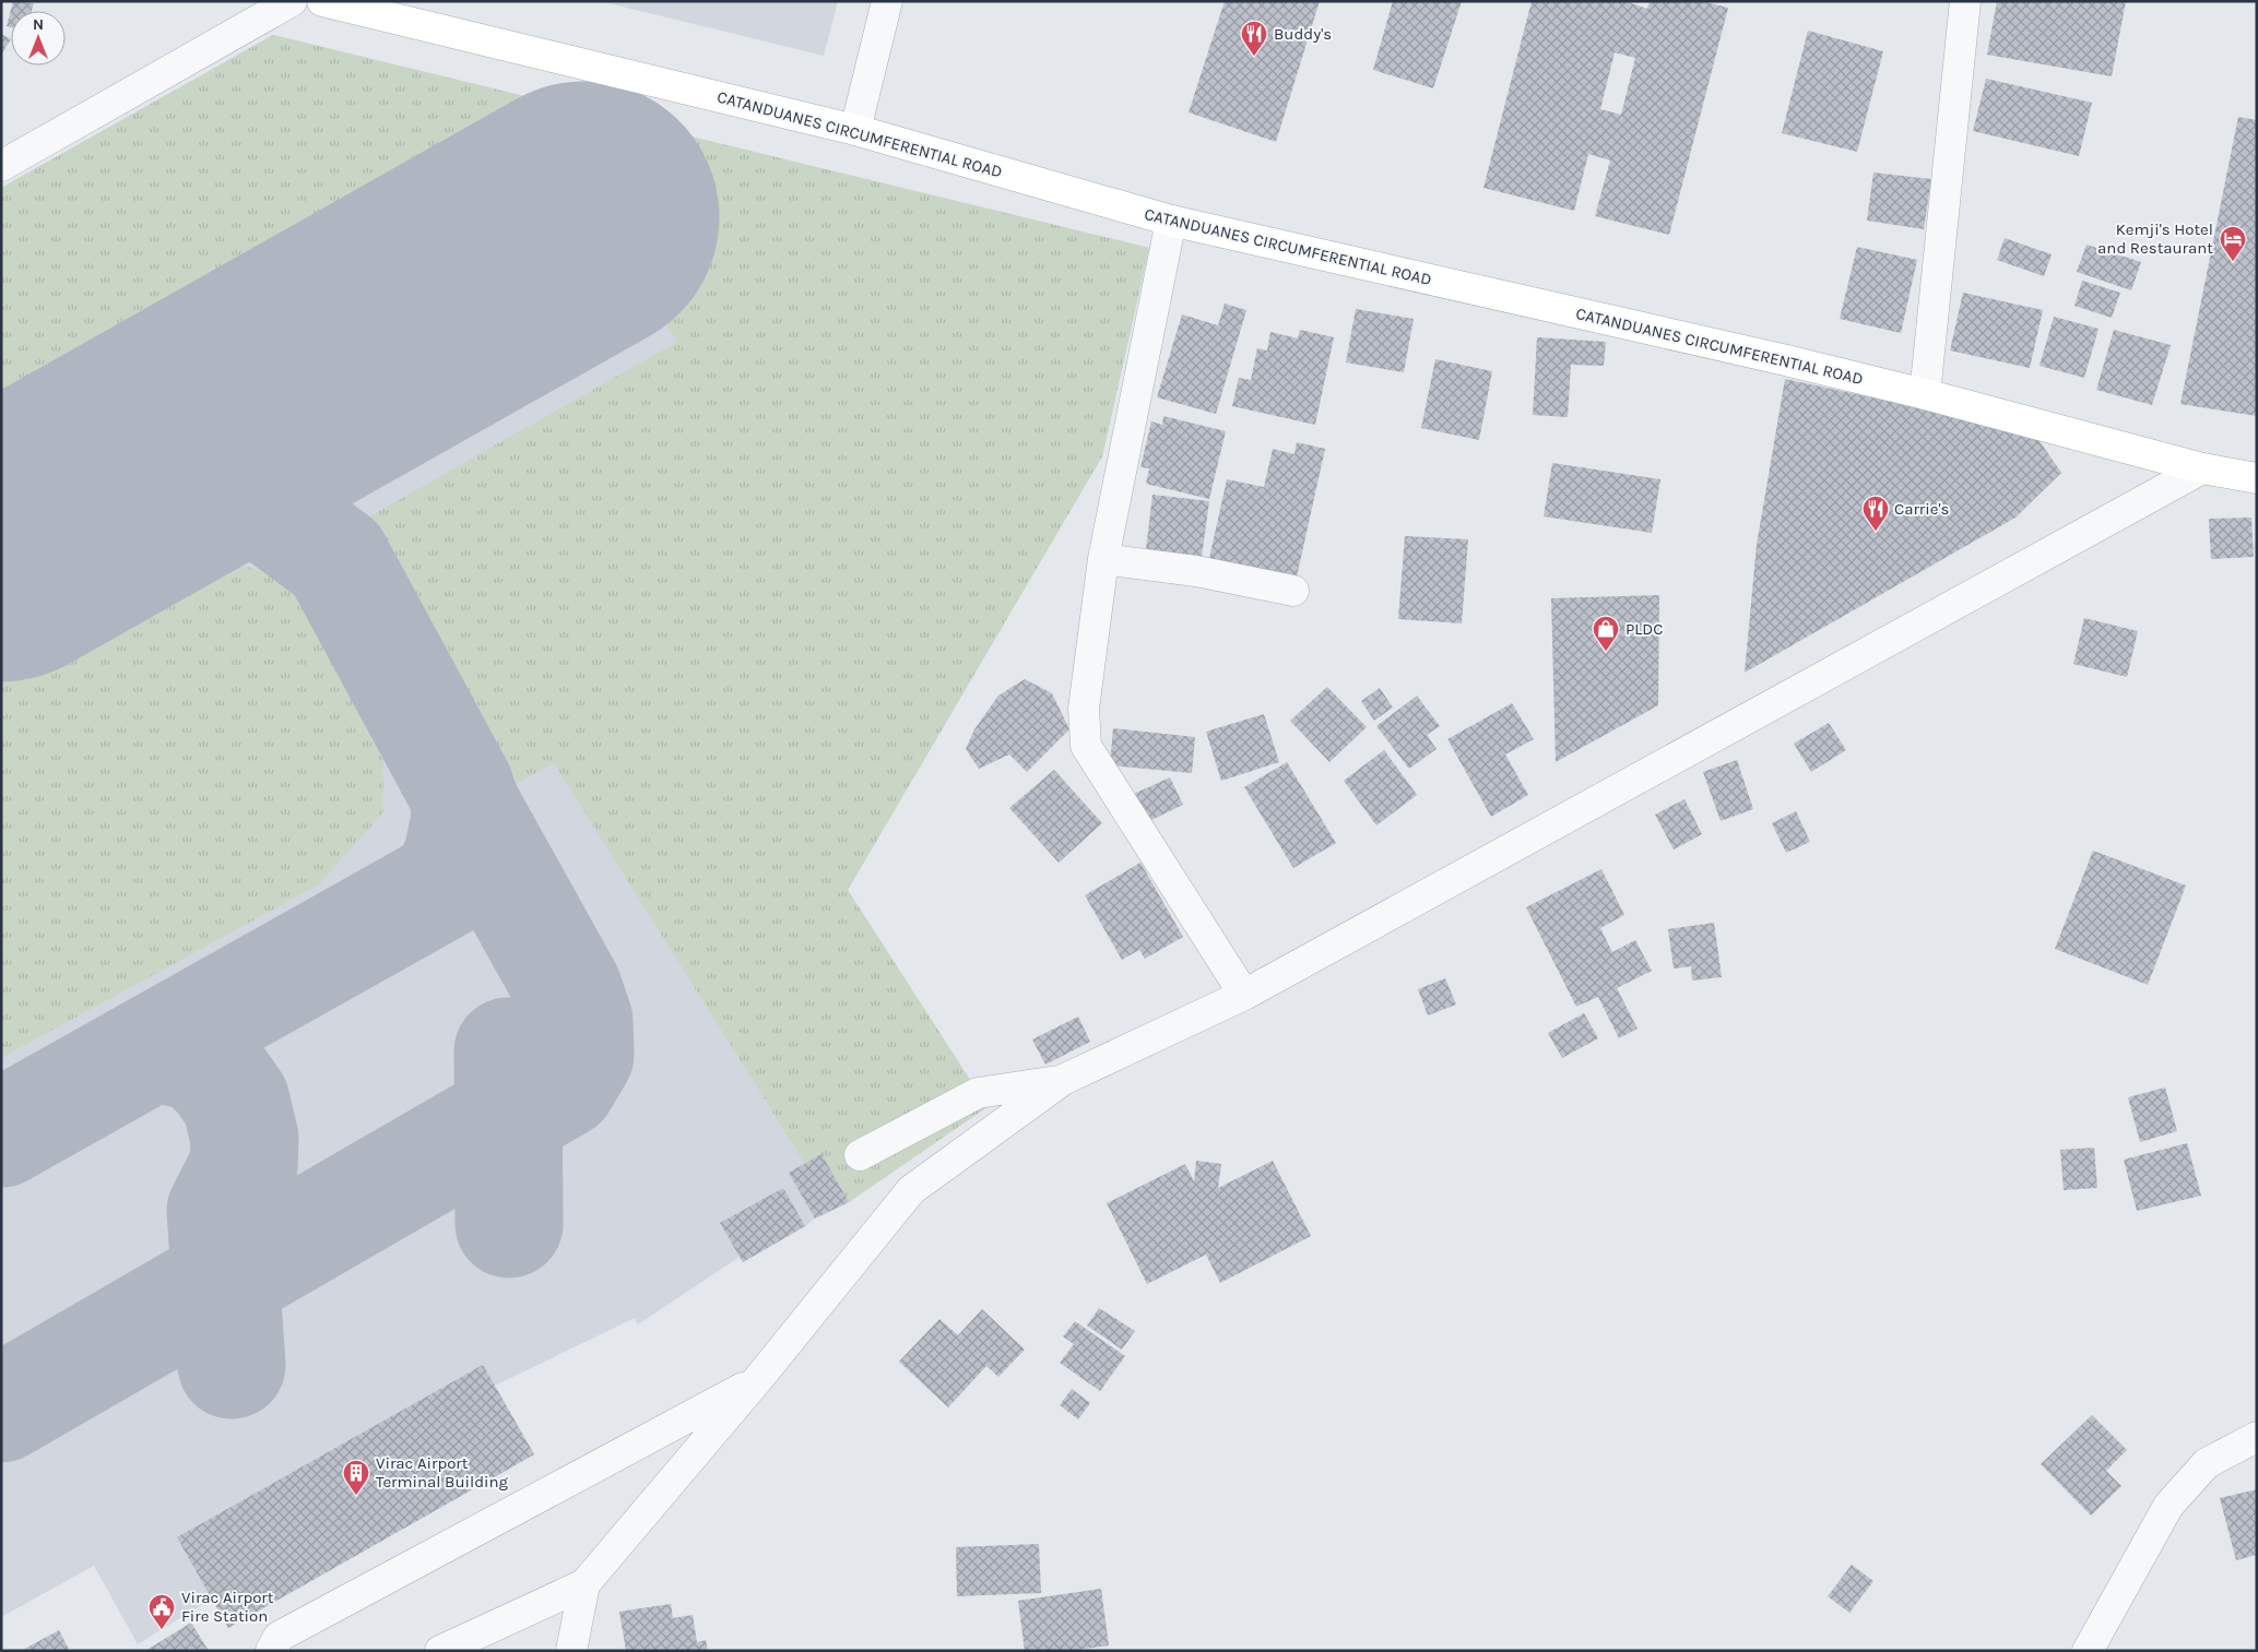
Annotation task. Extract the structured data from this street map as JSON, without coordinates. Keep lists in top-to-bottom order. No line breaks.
{"streets":{"main road":["CATANDUANES CIRCUMFERENTIAL ROAD"]},"places":{"restaurant":["Buddy's","Carrie's"],"hotel":["Kemji's Hotel and Restaurant"],"shop":["PLDC"],"building":["Virac Airport Terminal Building"],"public building":["Virac Airport Fire Station"]},"north":"top"}
